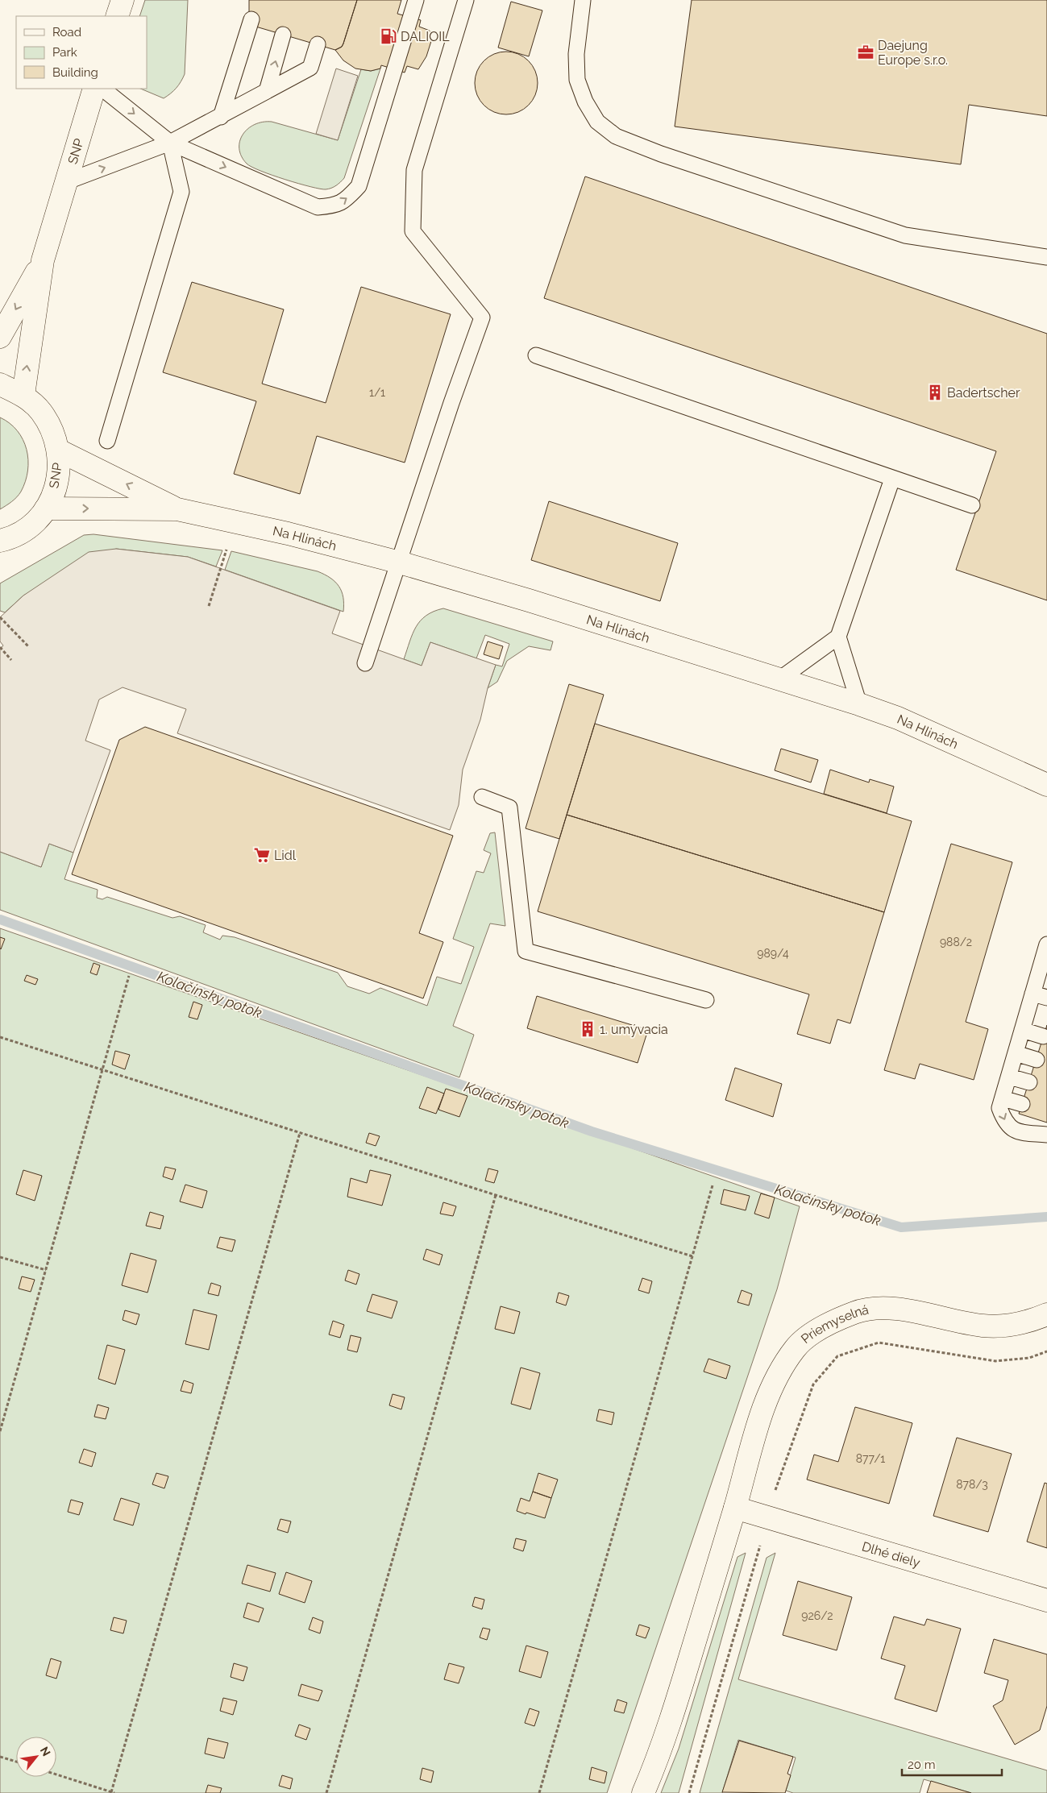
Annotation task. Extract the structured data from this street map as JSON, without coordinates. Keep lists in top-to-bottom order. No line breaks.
{"streets":{"street":["SNP","Na Hlinách","Priemyselná","Dlhé diely"]},"crossings":[["SNP","Na Hlinách"],["Priemyselná","Dlhé diely"]],"water":["Kolačínsky potok"],"places":{"fuel station":["DALIOIL"],"office":["Daejung Europe s.r.o."],"building":["Badertscher","1. umývacia"],"supermarket":["Lidl"]},"house_numbers":["1/1","988/2","989/4","877/1","878/3","926/2"],"legend":["Road","Park","Building"],"scale_bar":"20 m","north":"top right"}
